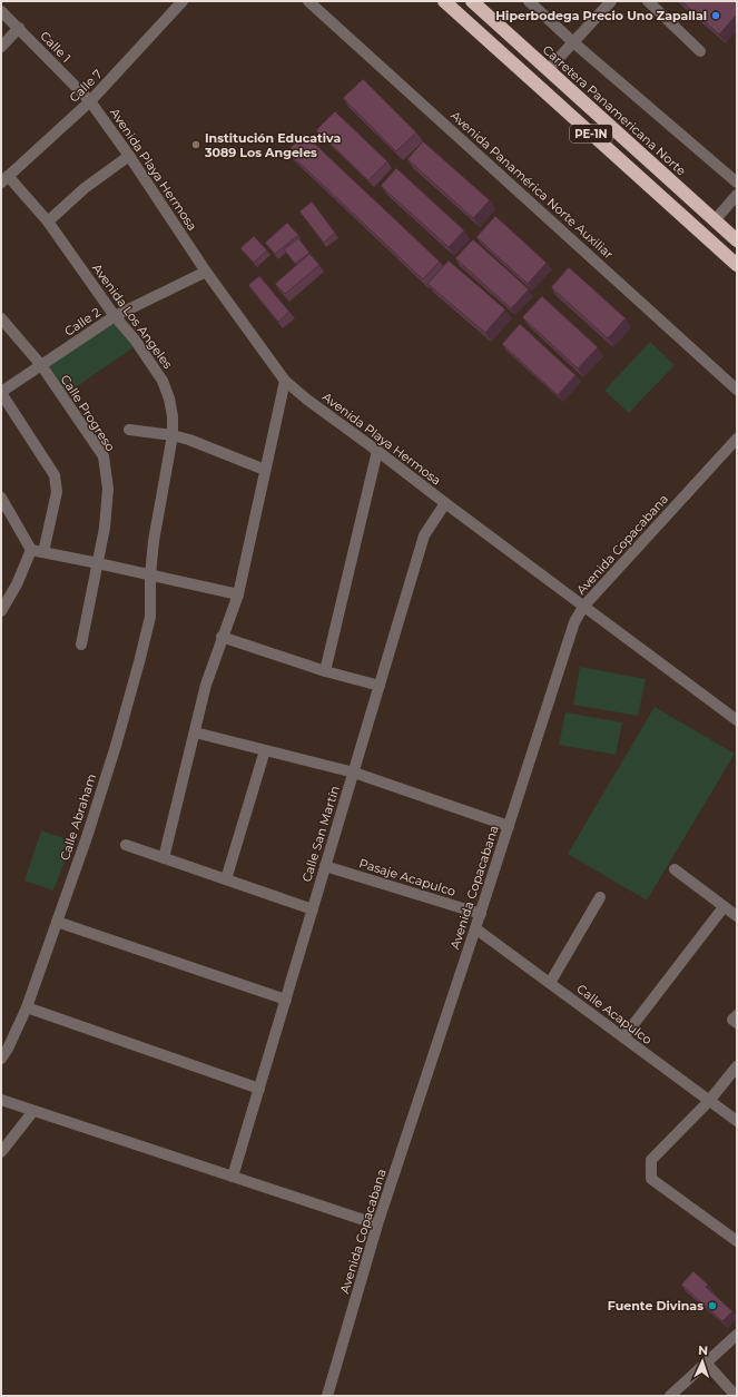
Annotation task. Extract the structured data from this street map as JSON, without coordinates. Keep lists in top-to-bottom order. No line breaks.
{"streets":{"highway":["Carretera Panamericana Norte","PE-1N"],"street":["Calle 1","Calle 7","Avenida Playa Hermosa","Avenida Panamérica Norte Auxiliar","Avenida Los Angeles","Calle 2","Calle Progreso","Avenida Copacabana","Calle Abraham","Calle San Martín","Pasaje Acapulco","Calle Acapulco"]},"crossings":[["Calle 1","Calle 7"],["Calle 1","Avenida Playa Hermosa"],["Calle 7","Avenida Playa Hermosa"],["Calle 7","Avenida Los Angeles"],["Avenida Playa Hermosa","Calle 2"],["Avenida Playa Hermosa","Avenida Copacabana"],["Avenida Playa Hermosa","Calle San Martín"],["Avenida Los Angeles","Calle 2"],["Avenida Los Angeles","Calle Abraham"],["Calle 2","Calle Progreso"],["Avenida Copacabana","Pasaje Acapulco"],["Avenida Copacabana","Calle Acapulco"],["Calle San Martín","Pasaje Acapulco"]],"places":["Hiperbodega Precio Uno Zapallal","Institución Educativa 3089 Los Angeles","Fuente Divinas"],"north":"top"}
